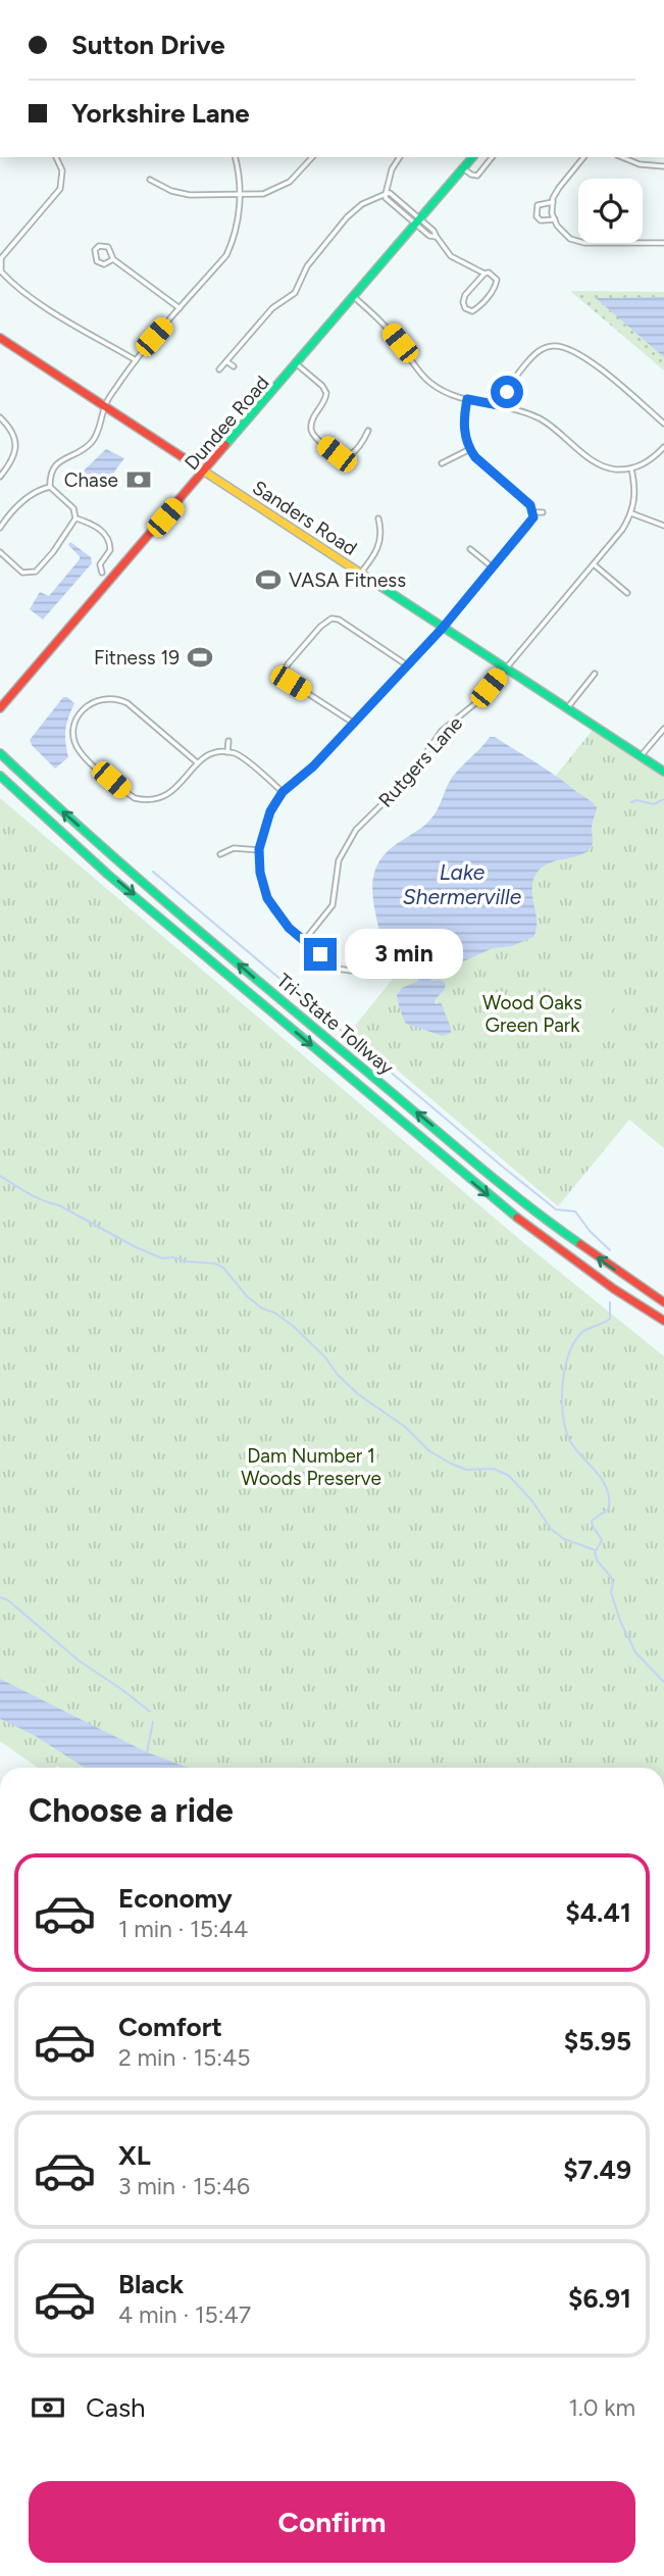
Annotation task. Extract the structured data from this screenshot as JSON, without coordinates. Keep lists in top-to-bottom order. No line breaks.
{"streets":{"main road":["Dundee Road","Sanders Road","Tri-State Tollway"],"street":["Rutgers Lane"]},"crossings":[["Dundee Road","Sanders Road"],["Sanders Road","Rutgers Lane"]],"water":["Lake Shermerville"],"parks":["Wood Oaks Green Park","Dam Number 1 Woods Preserve"],"places":{"bank":["Chase"],"sports":["VASA Fitness","Fitness 19"]},"page":{"banner":["Sutton Drive","Yorkshire Lane"],"bubble":"3 min","heading":"Choose a ride","list":[{"name":"Economy","note":"1 min · 15:44","value":"$4.41"},{"name":"Comfort","note":"2 min · 15:45","value":"$5.95"},{"name":"XL","note":"3 min · 15:46","value":"$7.49"},{"name":"Black","note":"4 min · 15:47","value":"$6.91"}],"pay":["Cash","1.0 km"],"buttons":"Confirm"}}
